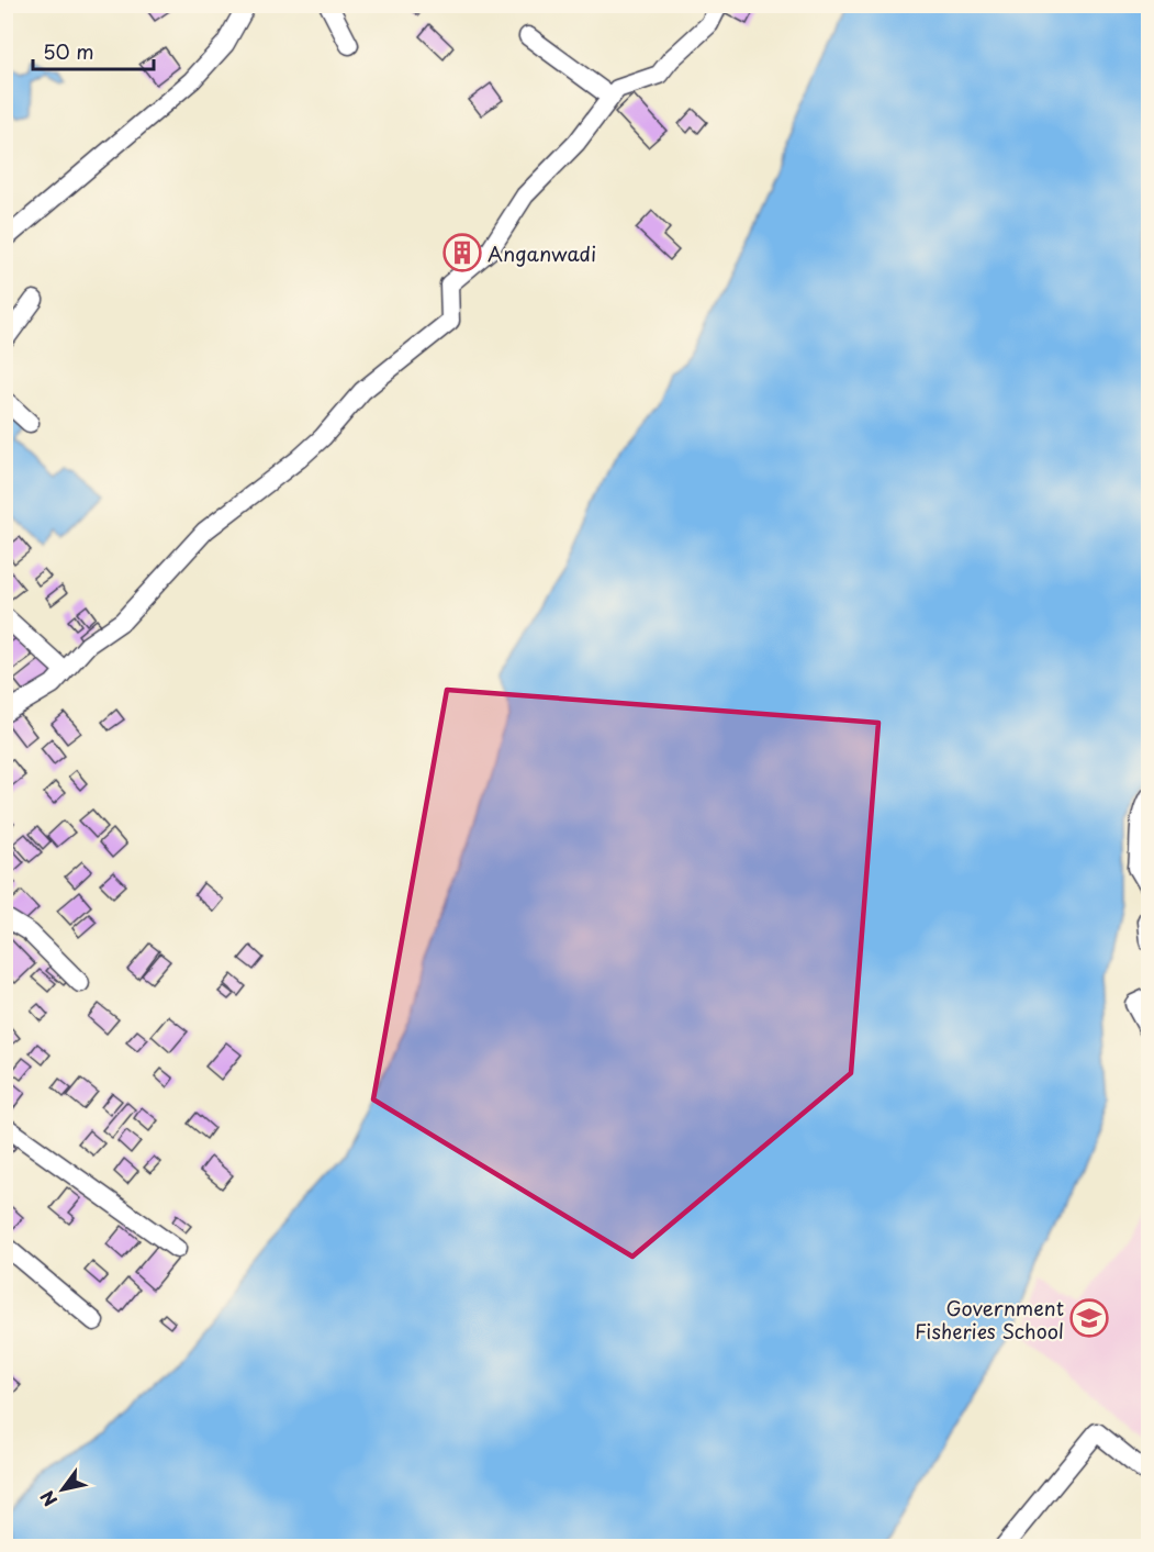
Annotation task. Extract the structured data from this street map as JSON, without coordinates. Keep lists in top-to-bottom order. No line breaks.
{"places":{"building":["Anganwadi"],"school or university":["Government Fisheries School"]},"scale_bar":"50 m","north":"bottom left"}
